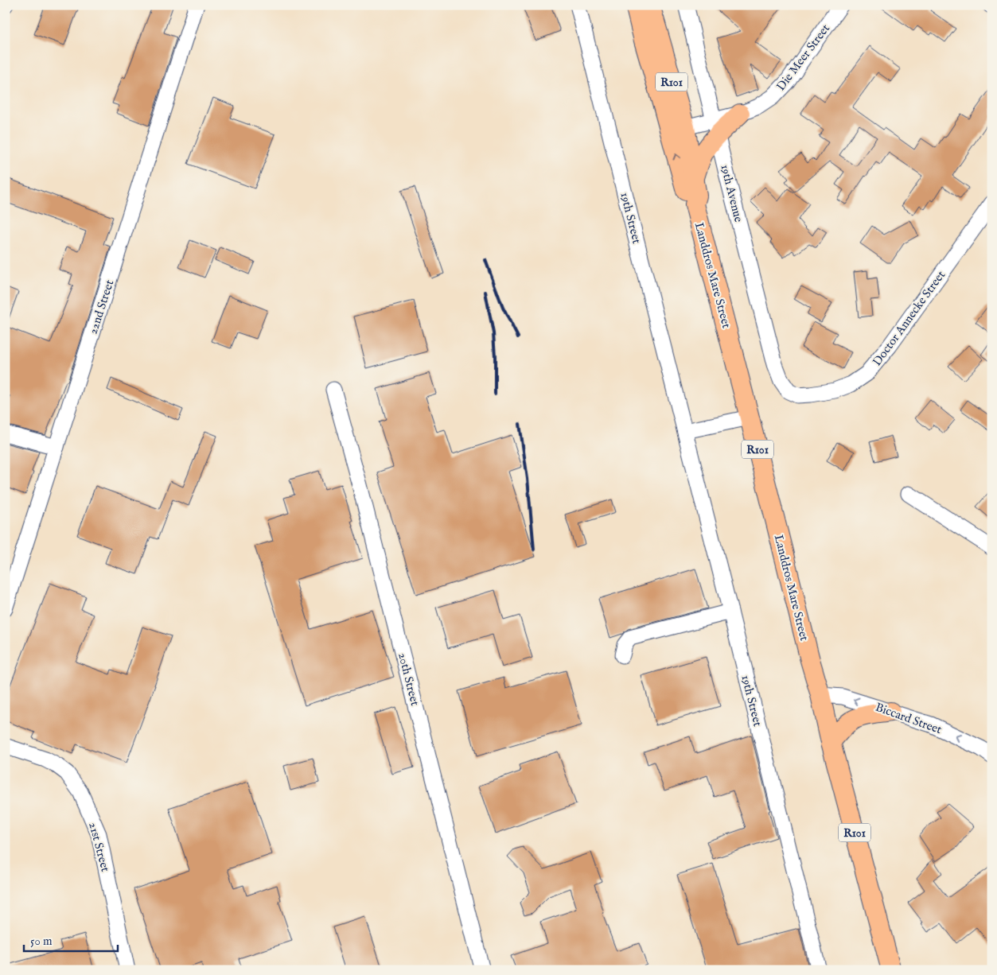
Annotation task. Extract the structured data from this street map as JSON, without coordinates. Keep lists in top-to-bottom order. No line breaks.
{"streets":{"main road":["R101","Landdros Mare Street"],"street":["Die Meer Street","19th Avenue","19th Street","22nd Street","Doctor Annecke Street","20th Street","Biccard Street","21st Street"]},"crossings":[["19th Avenue","Doctor Annecke Street"],["Landdros Mare Street","Biccard Street"]],"one_way":["Biccard Street"],"scale_bar":"50 m"}
